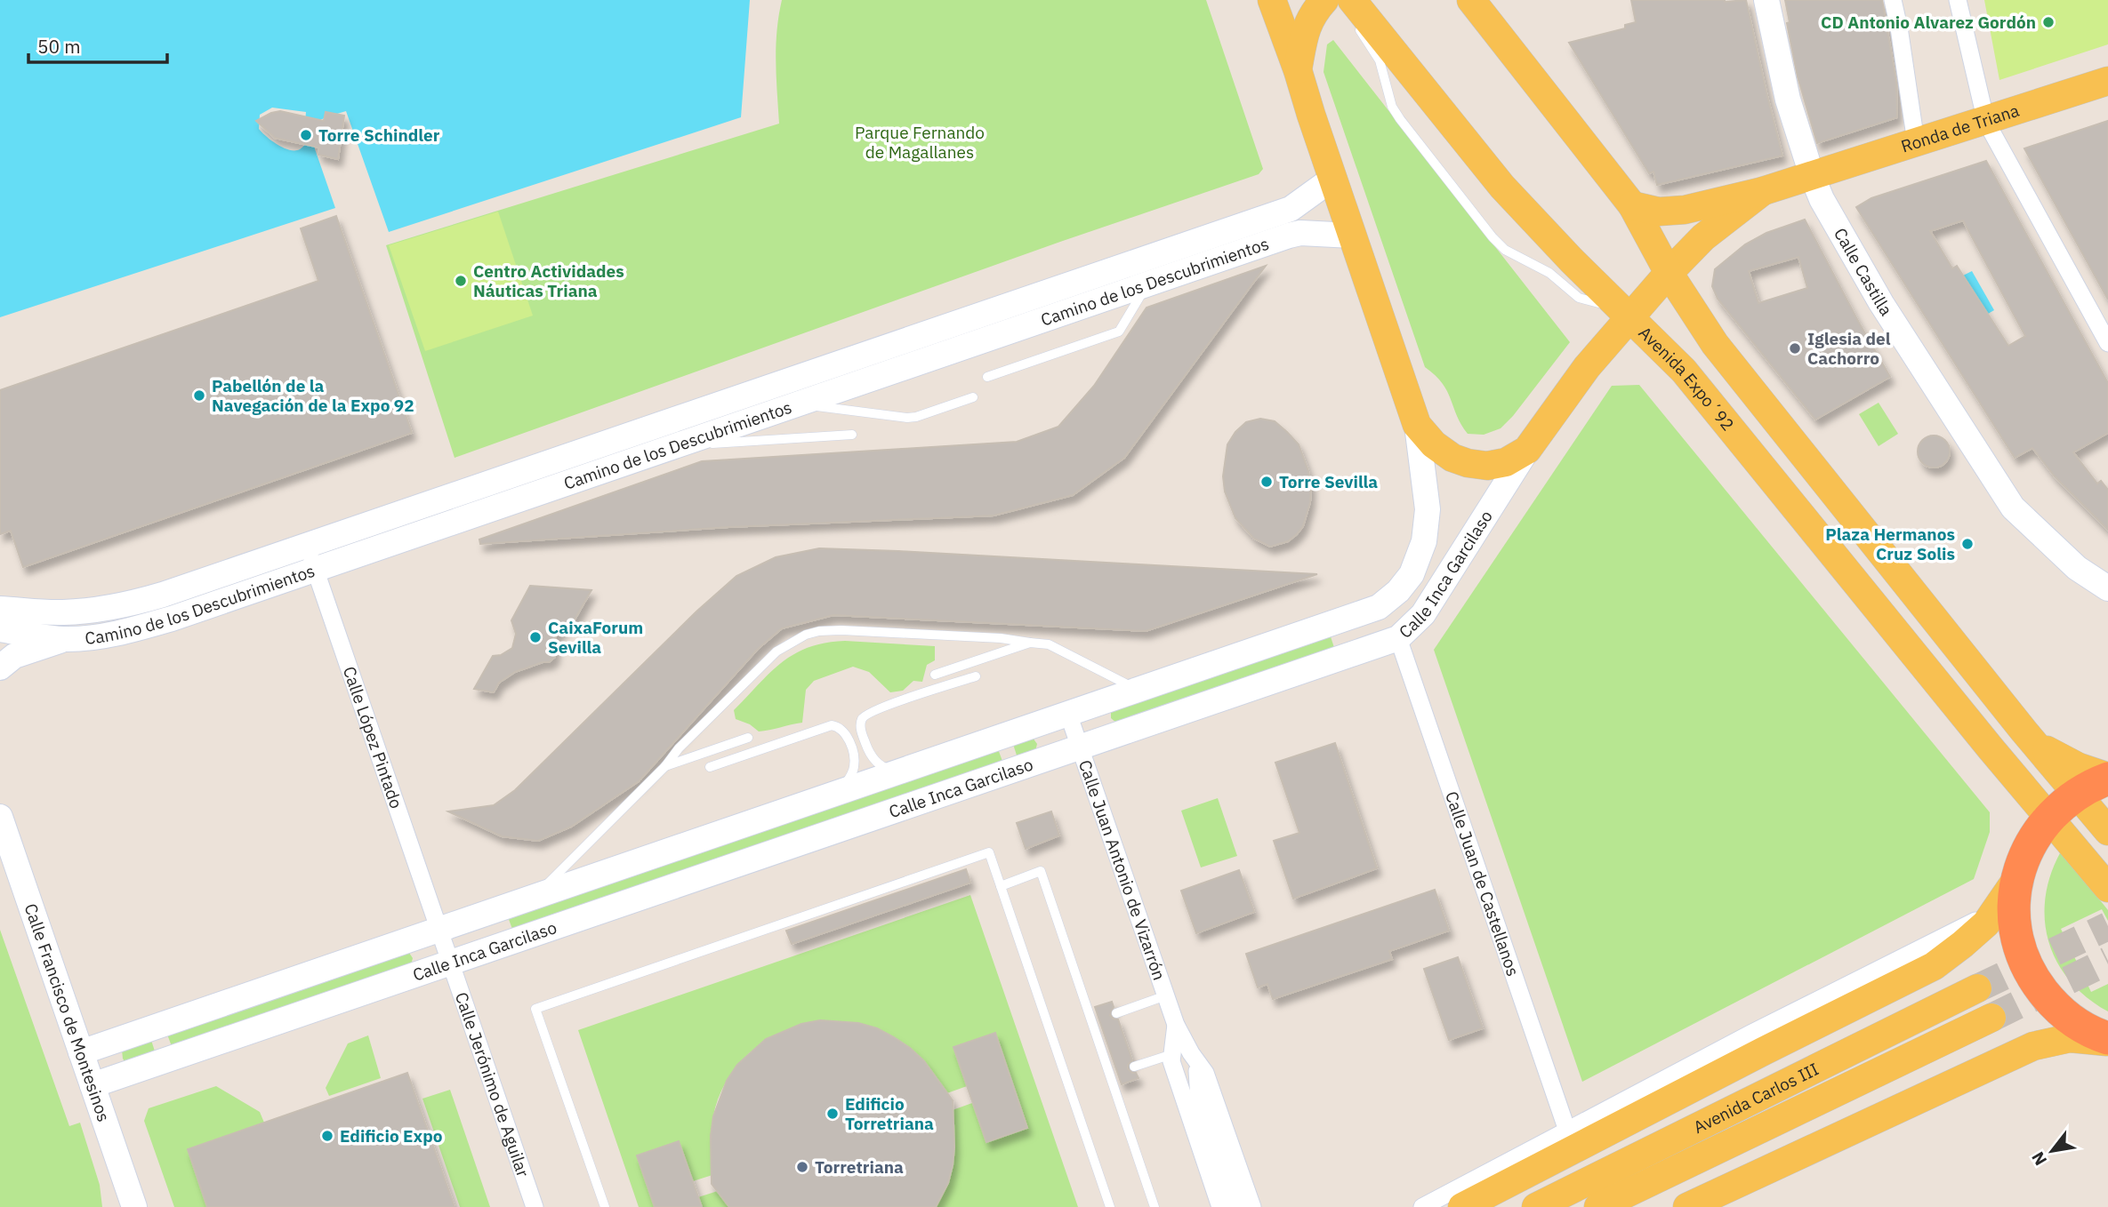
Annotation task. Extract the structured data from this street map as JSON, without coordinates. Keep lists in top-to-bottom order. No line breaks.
{"streets":{"main road":["Ronda de Triana","Avenida Expo´92","Calle Inca Garcilaso","Avenida Carlos III"],"street":["Calle Castilla","Camino de los Descubrimientos","Calle López Pintado","Calle Juan Antonio de Vizarrón","Calle Juan de Castellanos","Calle Francisco de Montesinos","Calle Jerónimo de Aguilar"]},"crossings":[["Ronda de Triana","Calle Castilla"],["Ronda de Triana","Calle Inca Garcilaso"],["Camino de los Descubrimientos","Calle López Pintado"],["Avenida Expo´92","Calle Inca Garcilaso"],["Calle Inca Garcilaso","Calle López Pintado"],["Calle Inca Garcilaso","Calle Juan Antonio de Vizarrón"],["Calle Inca Garcilaso","Calle Juan de Castellanos"],["Calle Inca Garcilaso","Calle Francisco de Montesinos"],["Calle Inca Garcilaso","Calle Jerónimo de Aguilar"],["Calle López Pintado","Calle Jerónimo de Aguilar"]],"parks":["Parque Fernando de Magallanes"],"places":["CD Antonio Alvarez Gordón","Torre Schindler","Centro Actividades Náuticas Triana","Iglesia del Cachorro","Pabellón de la Navegación de la Expo 92","Torre Sevilla","Plaza Hermanos Cruz Solis","CaixaForum Sevilla","Edificio Torretriana","Edificio Expo","Torretriana"],"scale_bar":"50 m","north":"bottom left"}
